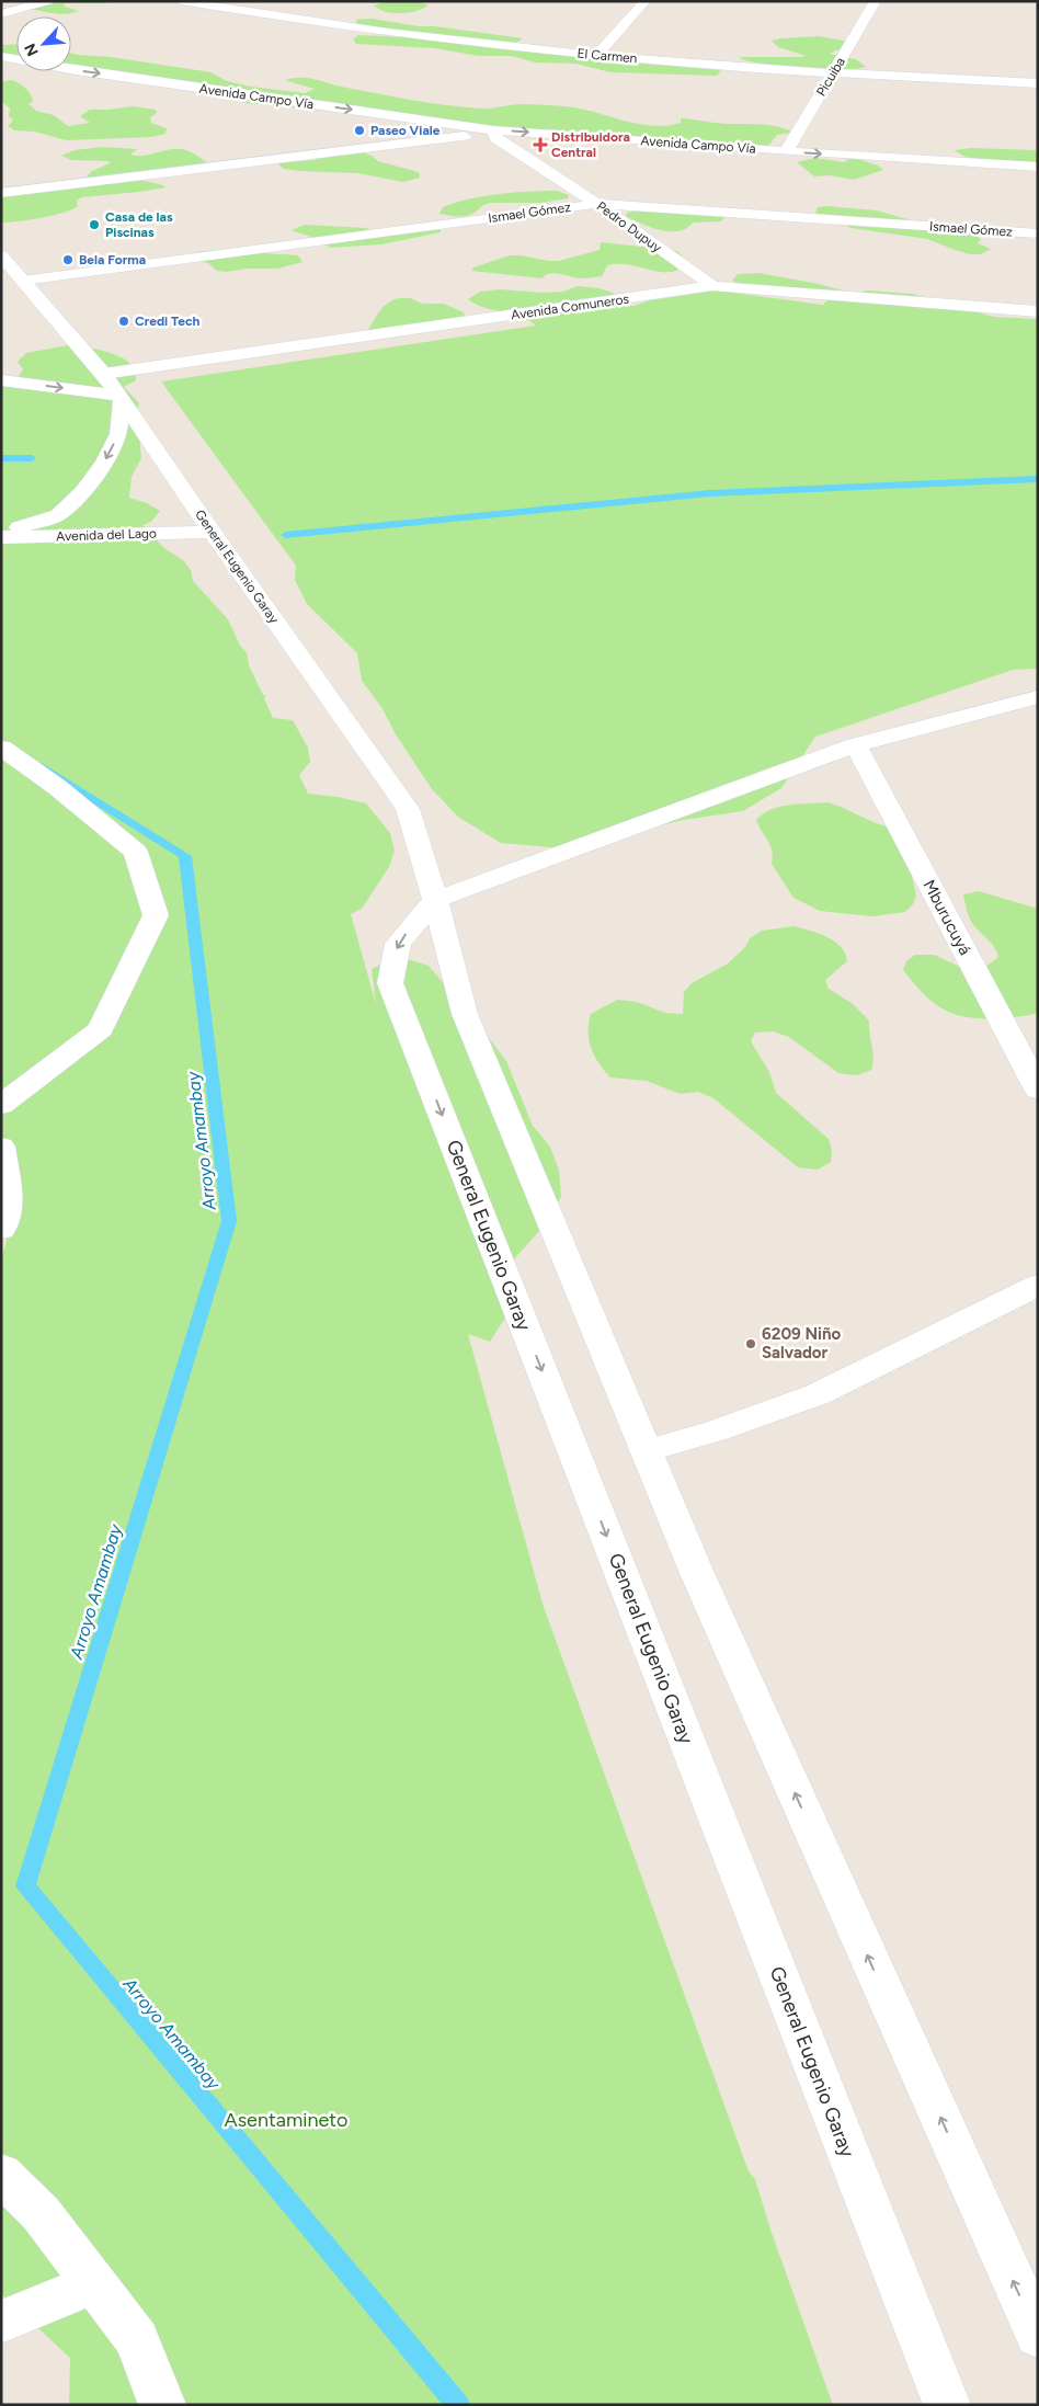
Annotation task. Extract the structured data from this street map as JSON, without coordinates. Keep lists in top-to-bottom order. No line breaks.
{"streets":{"street":["El Carmen","Picuiba","Avenida Campo Vía","Ismael Gómez","Pedro Dupuy","Avenida Comuneros","Avenida del Lago","General Eugenio Garay","Mburucuyá"]},"crossings":[["El Carmen","Picuiba"],["Picuiba","Avenida Campo Vía"],["Avenida Campo Vía","Pedro Dupuy"],["Ismael Gómez","Pedro Dupuy"],["Ismael Gómez","General Eugenio Garay"],["Pedro Dupuy","Avenida Comuneros"],["Avenida Comuneros","General Eugenio Garay"],["Avenida del Lago","General Eugenio Garay"]],"water":["Arroyo Amambay"],"parks":["Asentamineto"],"places":{"other":["Paseo Viale","Casa de las Piscinas","Bela Forma","Credi Tech","6209 Niño Salvador"],"health":["Distribuidora Central"]},"north":"bottom left"}
